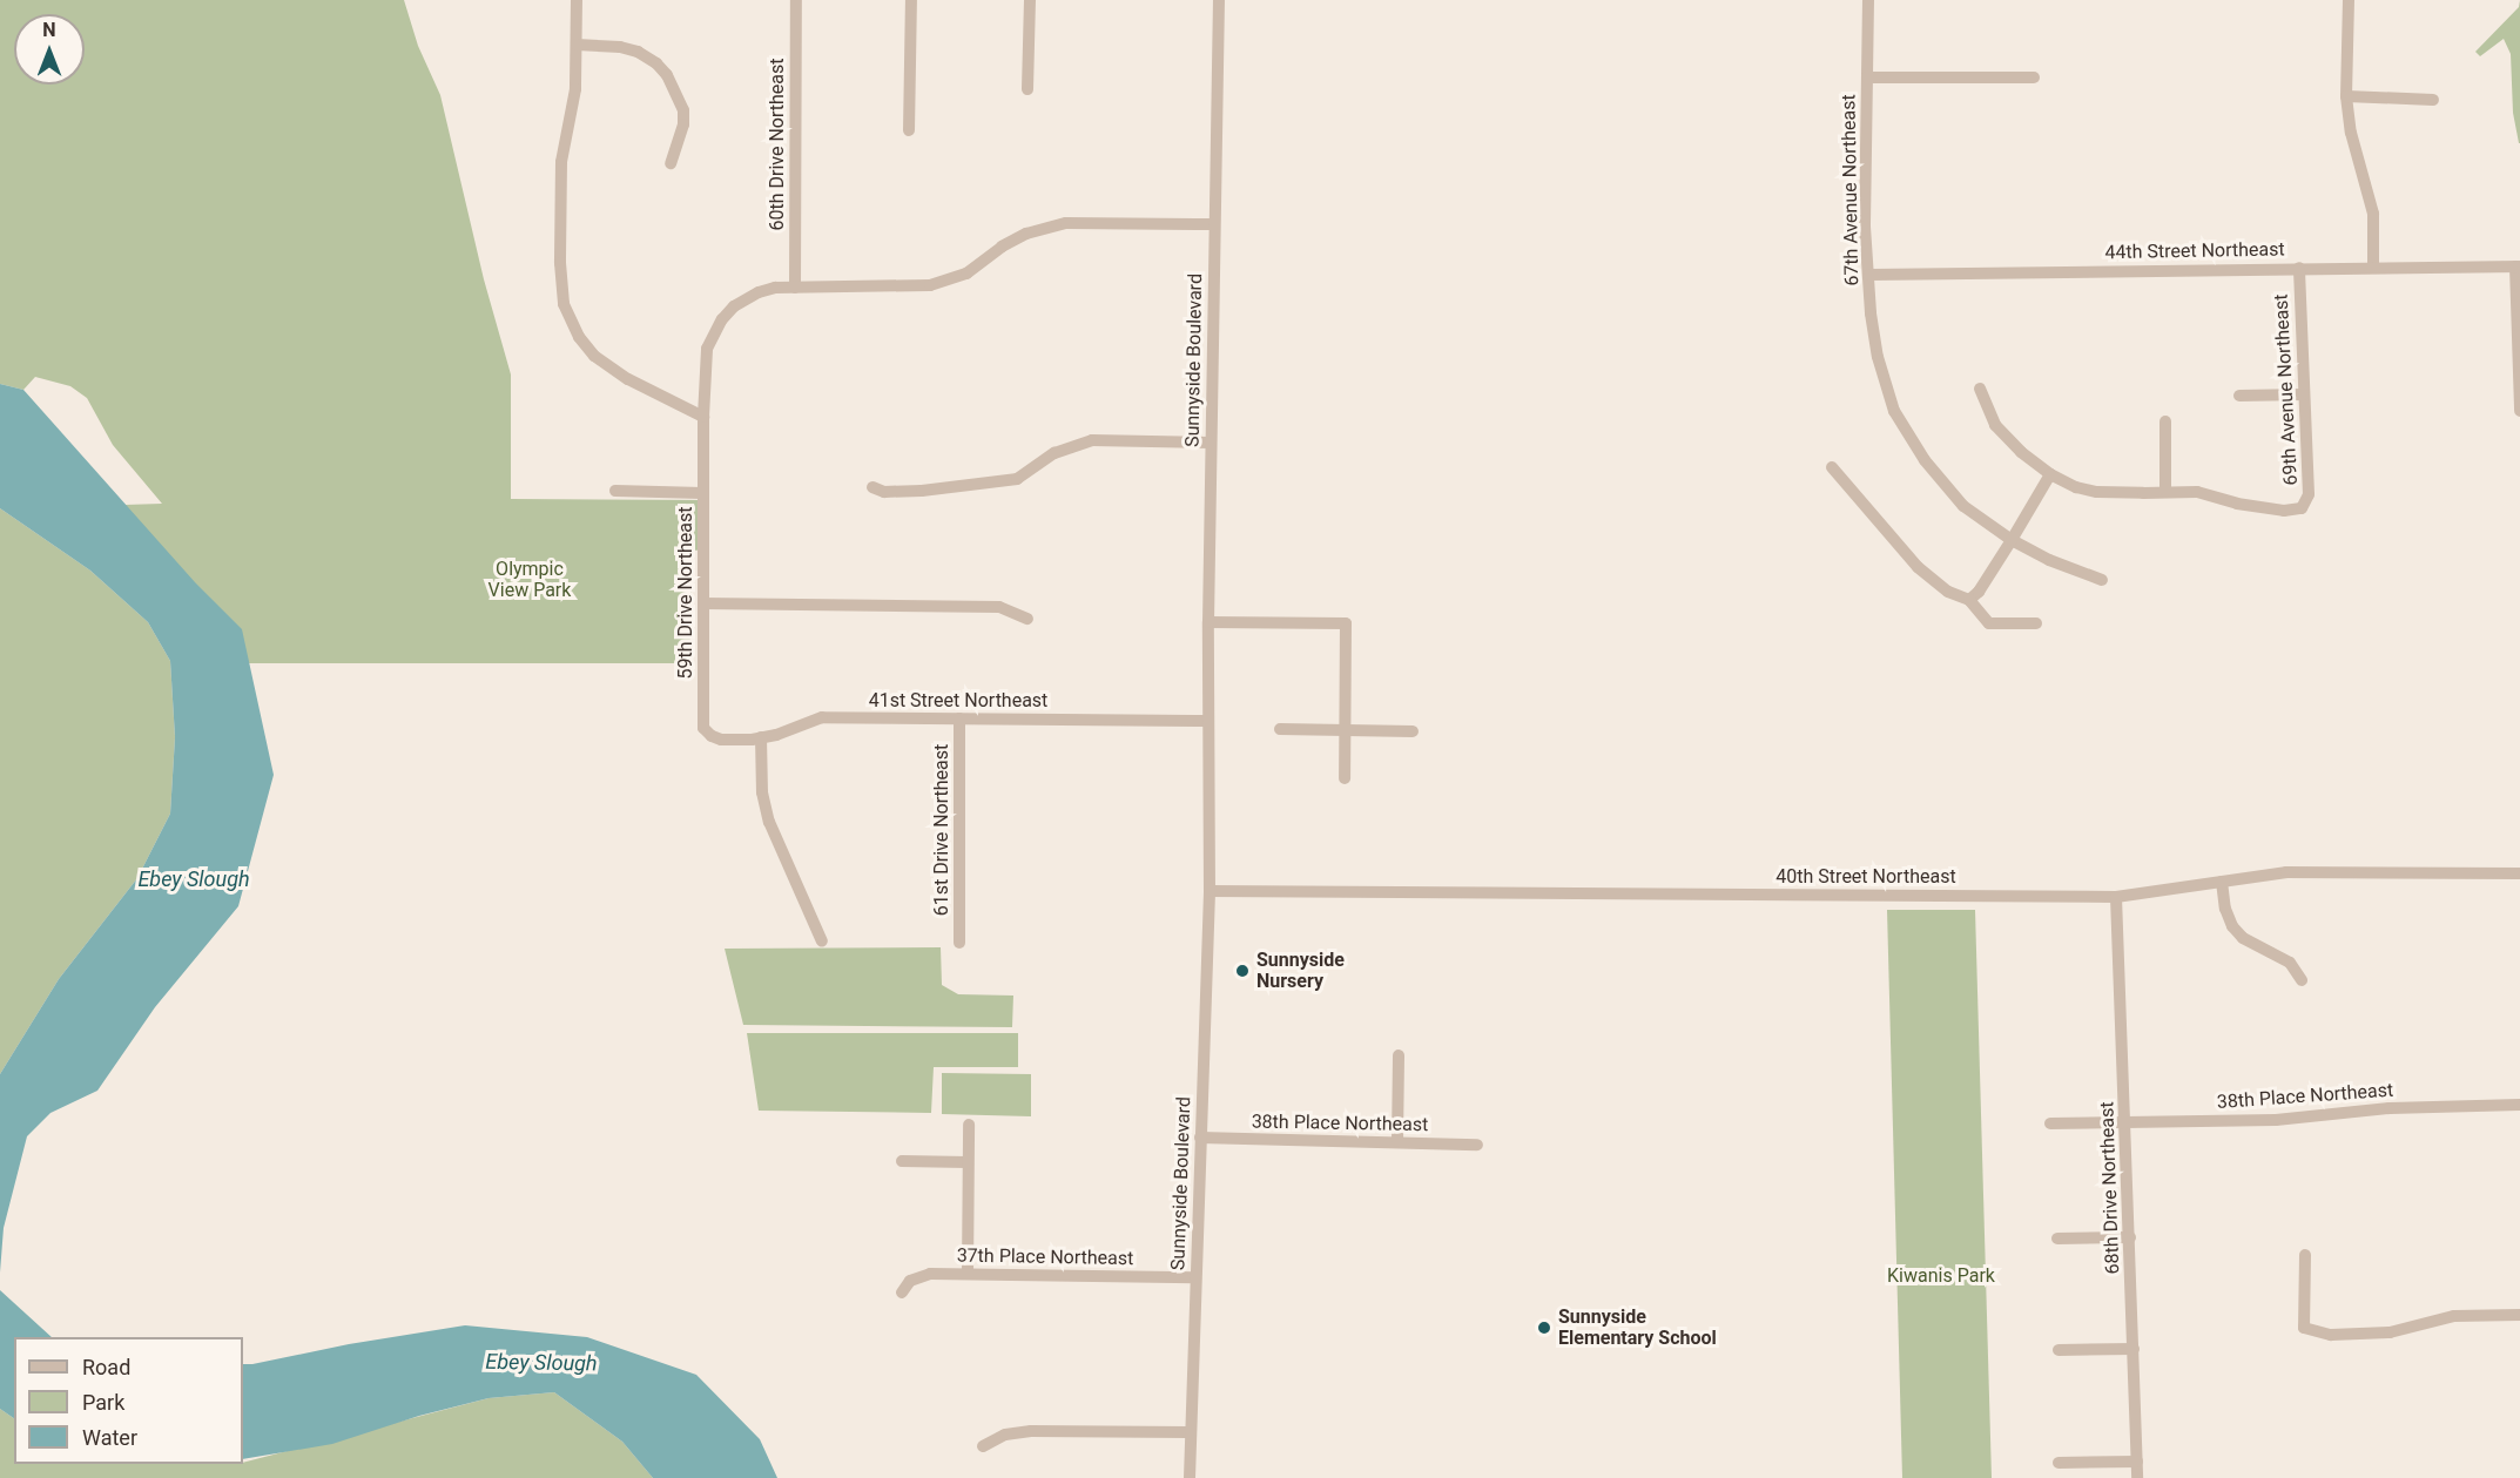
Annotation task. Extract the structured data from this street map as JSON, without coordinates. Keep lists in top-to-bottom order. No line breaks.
{"streets":{"street":["60th Drive Northeast","67th Avenue Northeast","44th Street Northeast","Sunnyside Boulevard","69th Avenue Northeast","59th Drive Northeast","41st Street Northeast","61st Drive Northeast","40th Street Northeast","38th Place Northeast","68th Drive Northeast","37th Place Northeast"]},"crossings":[["67th Avenue Northeast","44th Street Northeast"],["44th Street Northeast","69th Avenue Northeast"],["Sunnyside Boulevard","41st Street Northeast"],["Sunnyside Boulevard","40th Street Northeast"],["Sunnyside Boulevard","38th Place Northeast"],["Sunnyside Boulevard","37th Place Northeast"],["59th Drive Northeast","41st Street Northeast"],["41st Street Northeast","61st Drive Northeast"],["40th Street Northeast","68th Drive Northeast"],["38th Place Northeast","68th Drive Northeast"]],"water":["Ebey Slough"],"parks":["Olympic View Park","Kiwanis Park"],"places":["Sunnyside Nursery","Sunnyside Elementary School"],"legend":["Road","Park","Water"],"north":"top"}
